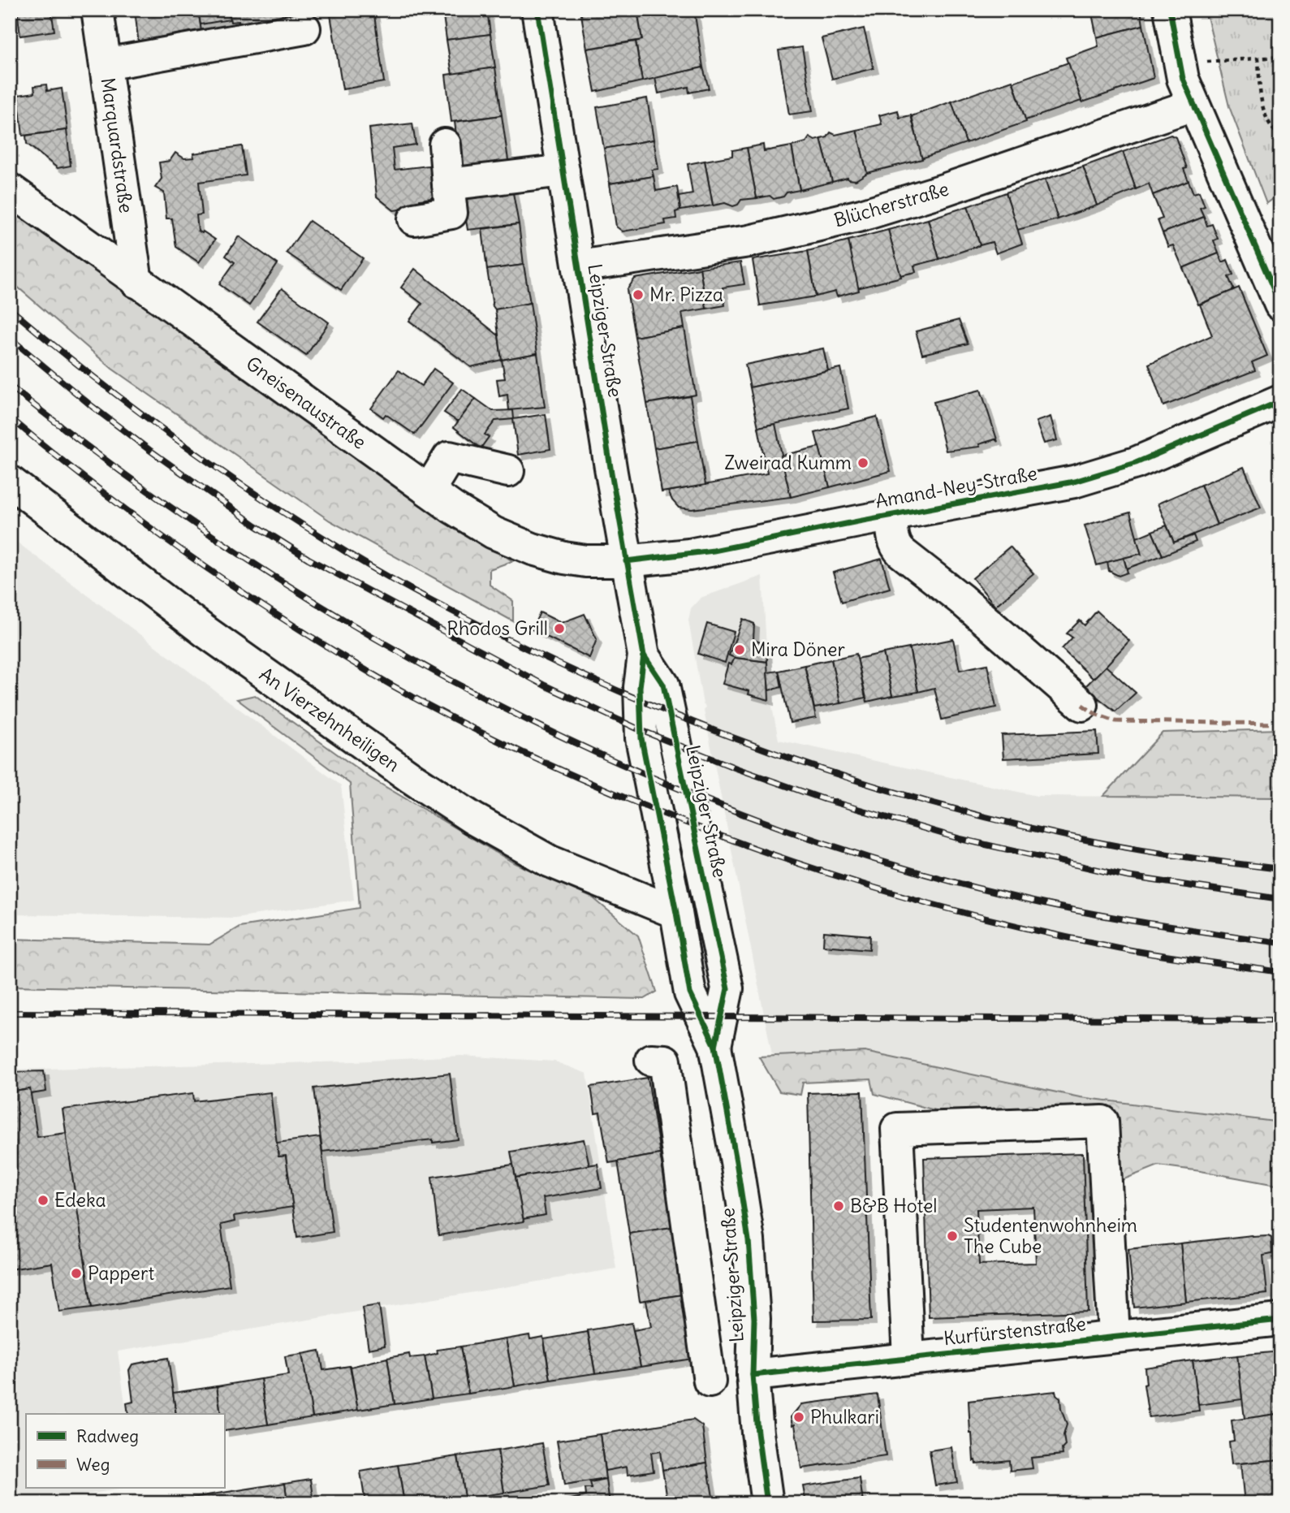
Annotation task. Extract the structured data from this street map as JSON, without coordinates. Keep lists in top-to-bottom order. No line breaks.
{"streets":{"street":["Marquardstraße","Blücherstraße","Leipziger Straße","Gneisenaustraße","Amand-Ney-Straße","An Vierzehnheiligen","Kurfürstenstraße"]},"crossings":[["Marquardstraße","Gneisenaustraße"],["Blücherstraße","Leipziger Straße"],["Leipziger Straße","Gneisenaustraße"],["Leipziger Straße","Amand-Ney-Straße"],["Leipziger Straße","An Vierzehnheiligen"],["Leipziger Straße","Kurfürstenstraße"],["Gneisenaustraße","Amand-Ney-Straße"]],"places":["Mr. Pizza","Zweirad Kumm","Rhodos Grill","Mira Döner","Edeka","B&B Hotel","Studentenwohnheim The Cube","Pappert","Phulkari"],"legend":["Radweg","Weg"]}
